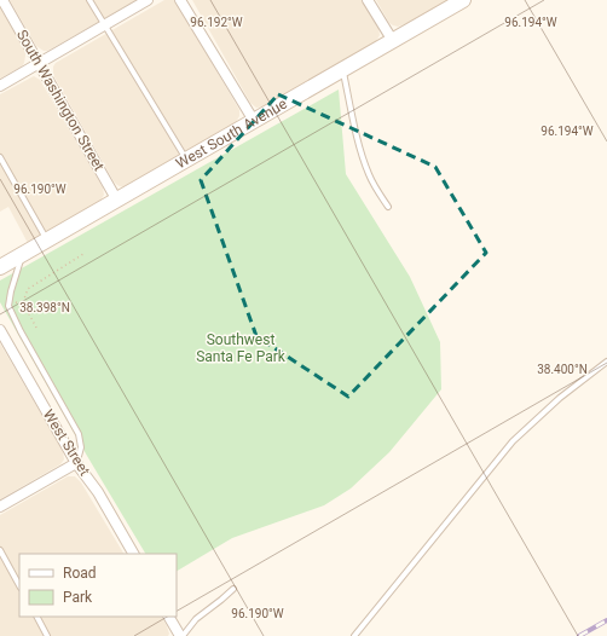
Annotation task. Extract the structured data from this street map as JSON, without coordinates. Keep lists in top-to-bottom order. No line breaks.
{"streets":{"main road":["West South Avenue"],"street":["South Washington Street","West Street"]},"crossings":[["South Washington Street","West South Avenue"]],"parks":["Southwest Santa Fe Park"],"legend":["Road","Park"],"coordinates":["96.194°W","96.192°W","96.190°W","38.398°N","38.400°N"]}
